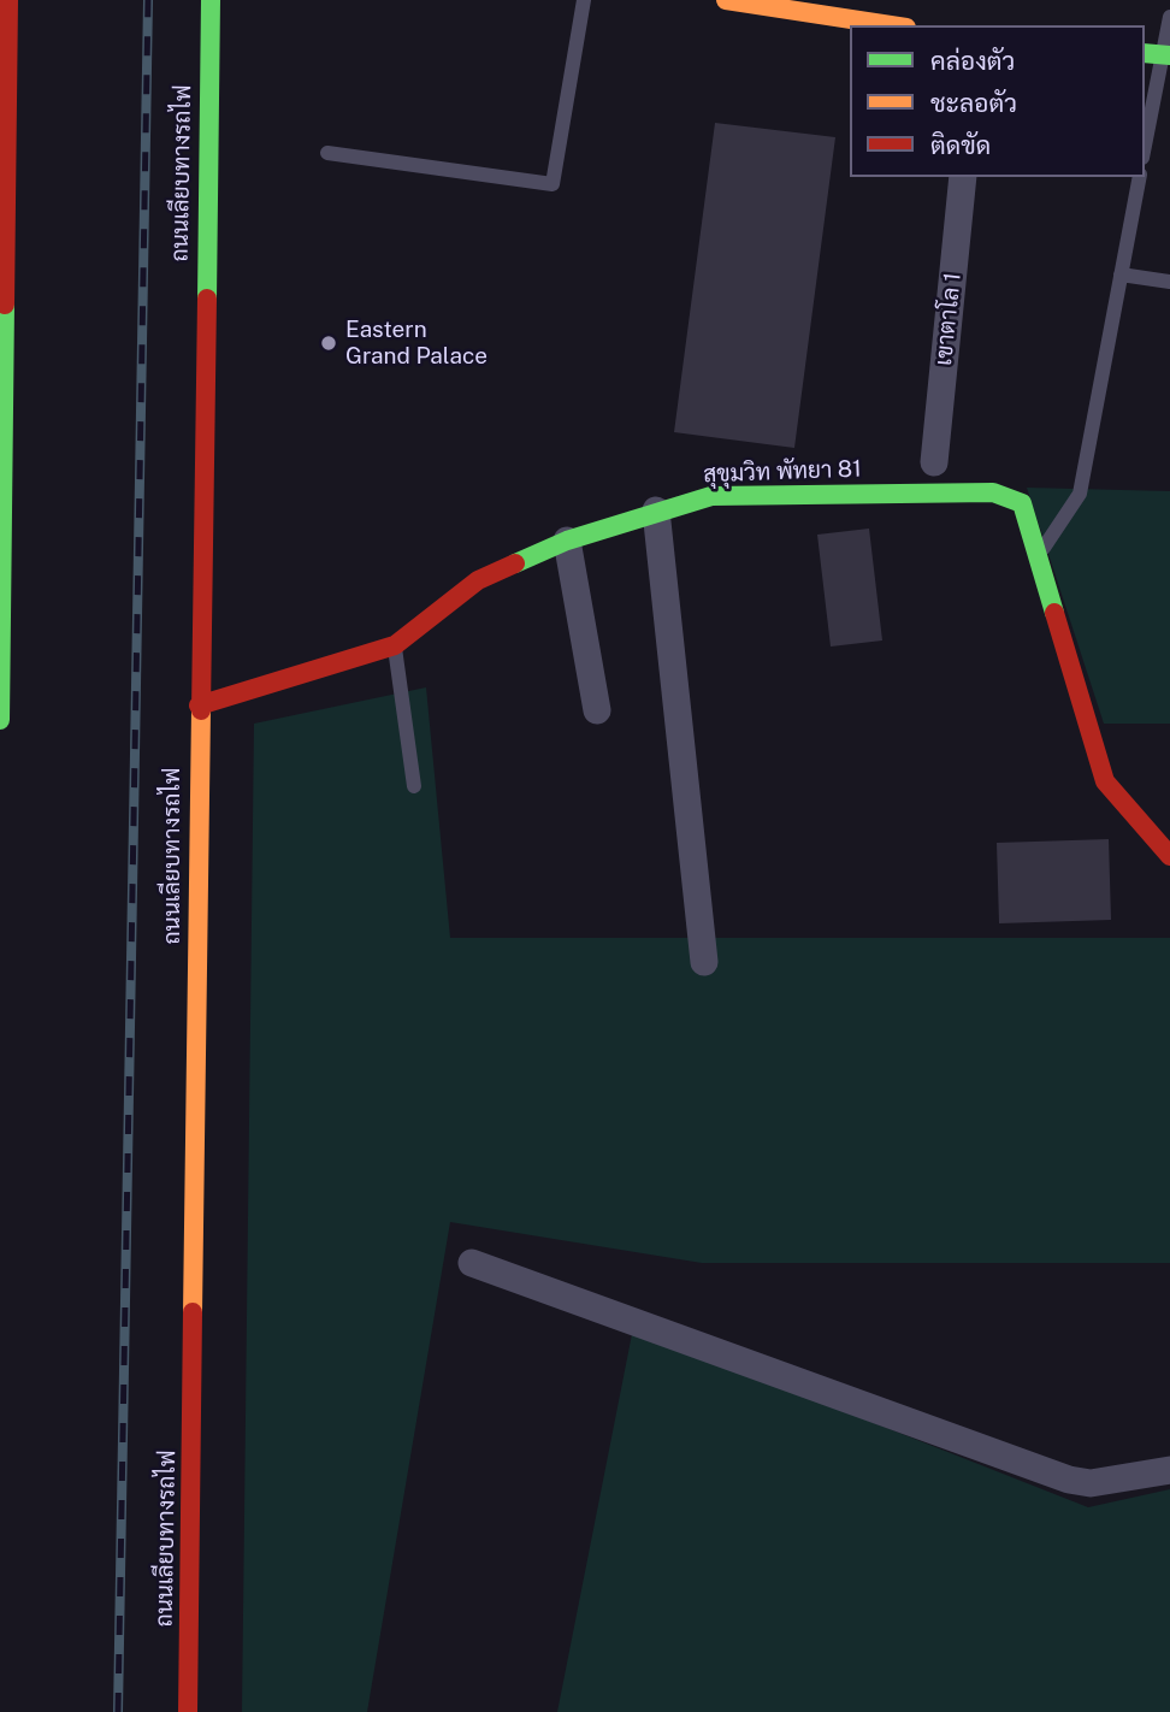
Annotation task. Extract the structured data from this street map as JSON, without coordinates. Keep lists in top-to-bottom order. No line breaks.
{"streets":{"street":["ถนนเลียบทางรถไฟ","เขาตาโล 1","สุขุมวิท พัทยา 81"]},"crossings":[["ถนนเลียบทางรถไฟ","สุขุมวิท พัทยา 81"]],"places":["Eastern Grand Palace"],"legend":["คล่องตัว","ชะลอตัว","ติดขัด"]}
